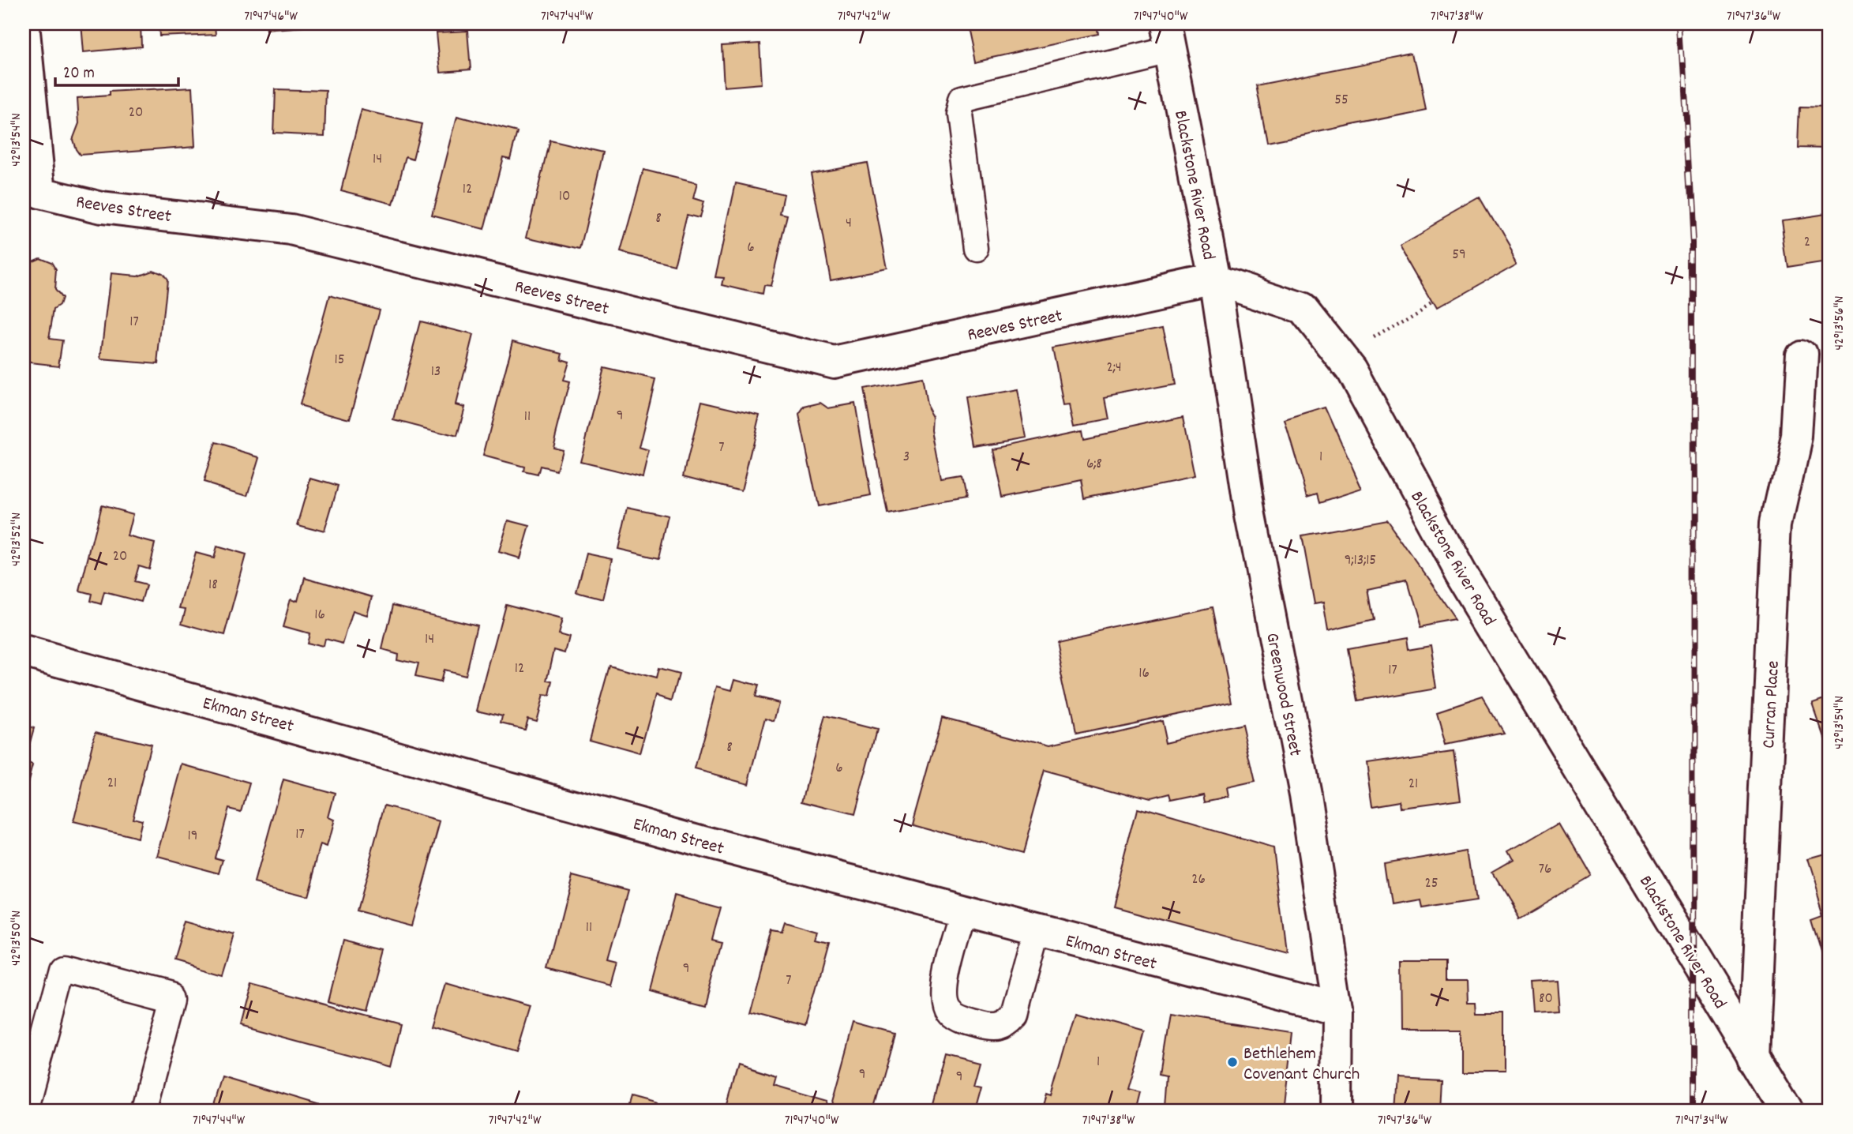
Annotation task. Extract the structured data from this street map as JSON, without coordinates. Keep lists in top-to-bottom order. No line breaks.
{"streets":{"street":["Blackstone River Road","Reeves Street","Greenwood Street","Curran Place","Ekman Street"]},"crossings":[["Blackstone River Road","Reeves Street"],["Blackstone River Road","Greenwood Street"],["Blackstone River Road","Curran Place"],["Reeves Street","Greenwood Street"],["Greenwood Street","Ekman Street"]],"places":["Bethlehem Covenant Church"],"house_numbers":["55","20","14","12","10","8","4","2","6","59","17","15","2;4","13","9","11","7","3","1","6;8","20","9;13;15","18","16","14","12","17","16","8","6","21","21","17","19","76","26","25","11","9","7","80","1","9","9"],"scale_bar":"20 m","coordinates":["71°47'46\"W","71°47'44\"W","71°47'42\"W","71°47'40\"W","71°47'38\"W","71°47'36\"W","42°13'54\"N","42°13'56\"N","42°13'52\"N","42°13'50\"N","71°47'34\"W"]}
